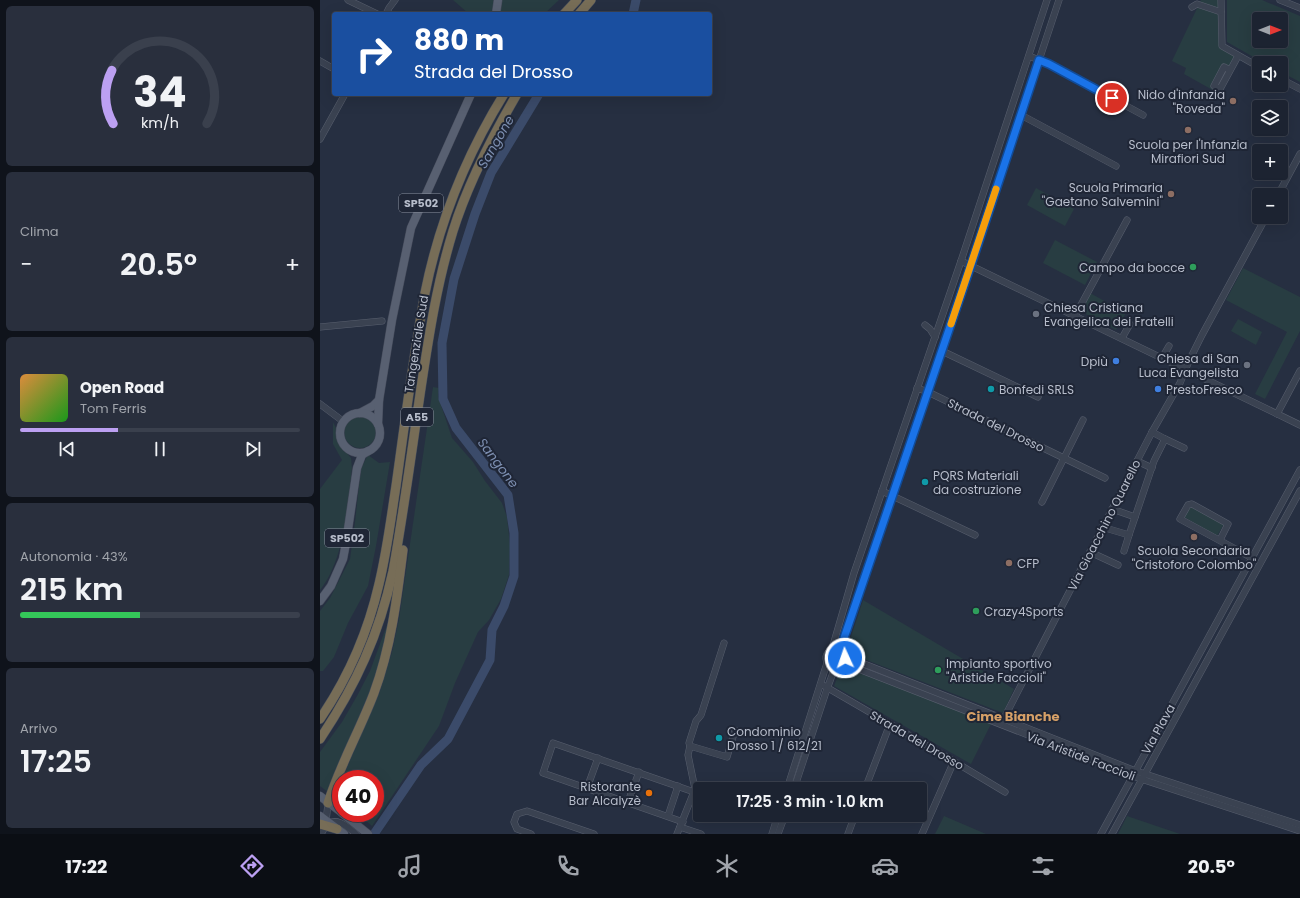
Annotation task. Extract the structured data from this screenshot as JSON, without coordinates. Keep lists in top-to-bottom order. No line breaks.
{"streets":{"highway":["Tangenziale Sud","A55"],"main road":["SP502"],"street":["Strada del Drosso","Via Gioacchino Quarello","Via Plava","Via Aristide Faccioli"]},"crossings":[["Via Gioacchino Quarello","Via Aristide Faccioli"],["Via Plava","Via Aristide Faccioli"]],"districts":["Cime Bianche"],"water":["Sangone"],"places":["Nido d'infanzia \"Roveda\"","Scuola per l'Infanzia Mirafiori Sud","Scuola Primaria \"Gaetano Salvemini\"","Campo da bocce","Chiesa Cristiana Evangelica dei Fratelli","Dpiù","Chiesa di San Luca Evangelista","Bonfedi SRLS","PrestoFresco","PQRS Materiali da costruzione","Scuola Secondaria \"Cristoforo Colombo\"","CFP","Crazy4Sports","Impianto sportivo \"Aristide Faccioli\"","Condominio Drosso 1 / 612/21","Ristorante Bar Alcalyzè"],"north":"right","page":{"map_buttons":["+","−"],"turn":["880 m","Strada del Drosso"],"tile":["Clima",["Autonomia · 43%","215 km"],["Arrivo","17:25"]],"heat":["−","20.5°","+"],"song":["Open Road","Tom Ferris"],"limit":"40","trip":"17:25 · 3 min · 1.0 km","tabs":["17:22","20.5°"],"gauge":["34","km/h"]}}
